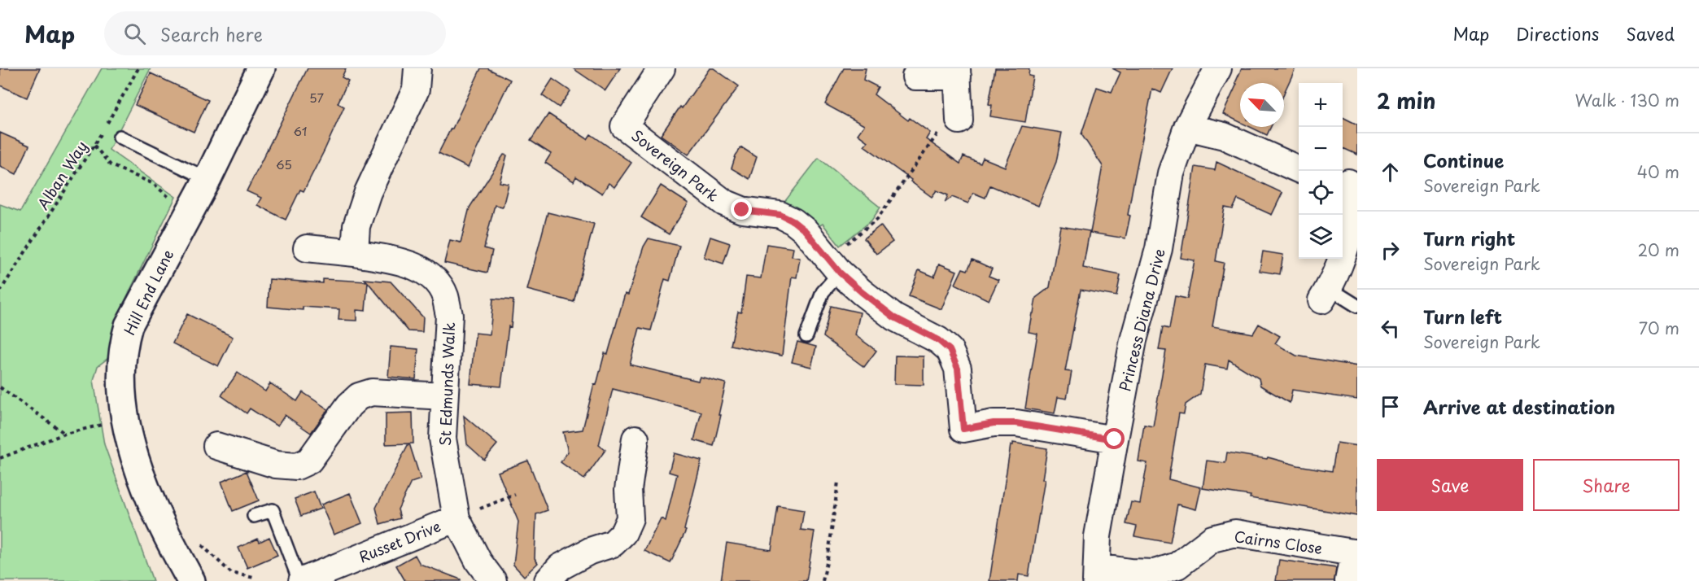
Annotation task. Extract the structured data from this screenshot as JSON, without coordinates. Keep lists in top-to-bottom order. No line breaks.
{"streets":{"street":["Sovereign Park","Hill End Lane","Princess Diana Drive","St Edmunds Walk","Russet Drive","Cairns Close"],"path":["Alban Way"]},"crossings":[["Sovereign Park","Princess Diana Drive"],["Princess Diana Drive","Cairns Close"],["St Edmunds Walk","Russet Drive"]],"house_numbers":["57","61","65"],"north":"top left","page":{"header":"Map","search":"Search here","nav":["Map","Directions","Saved"],"heading":["2 min","Walk · 130 m"],"map_buttons":["+","−"],"list":[["Continue","Sovereign Park","40 m"],["Turn right","Sovereign Park","20 m"],["Turn left","Sovereign Park","70 m"],"Arrive at destination"],"buttons":["Save","Share"]}}
